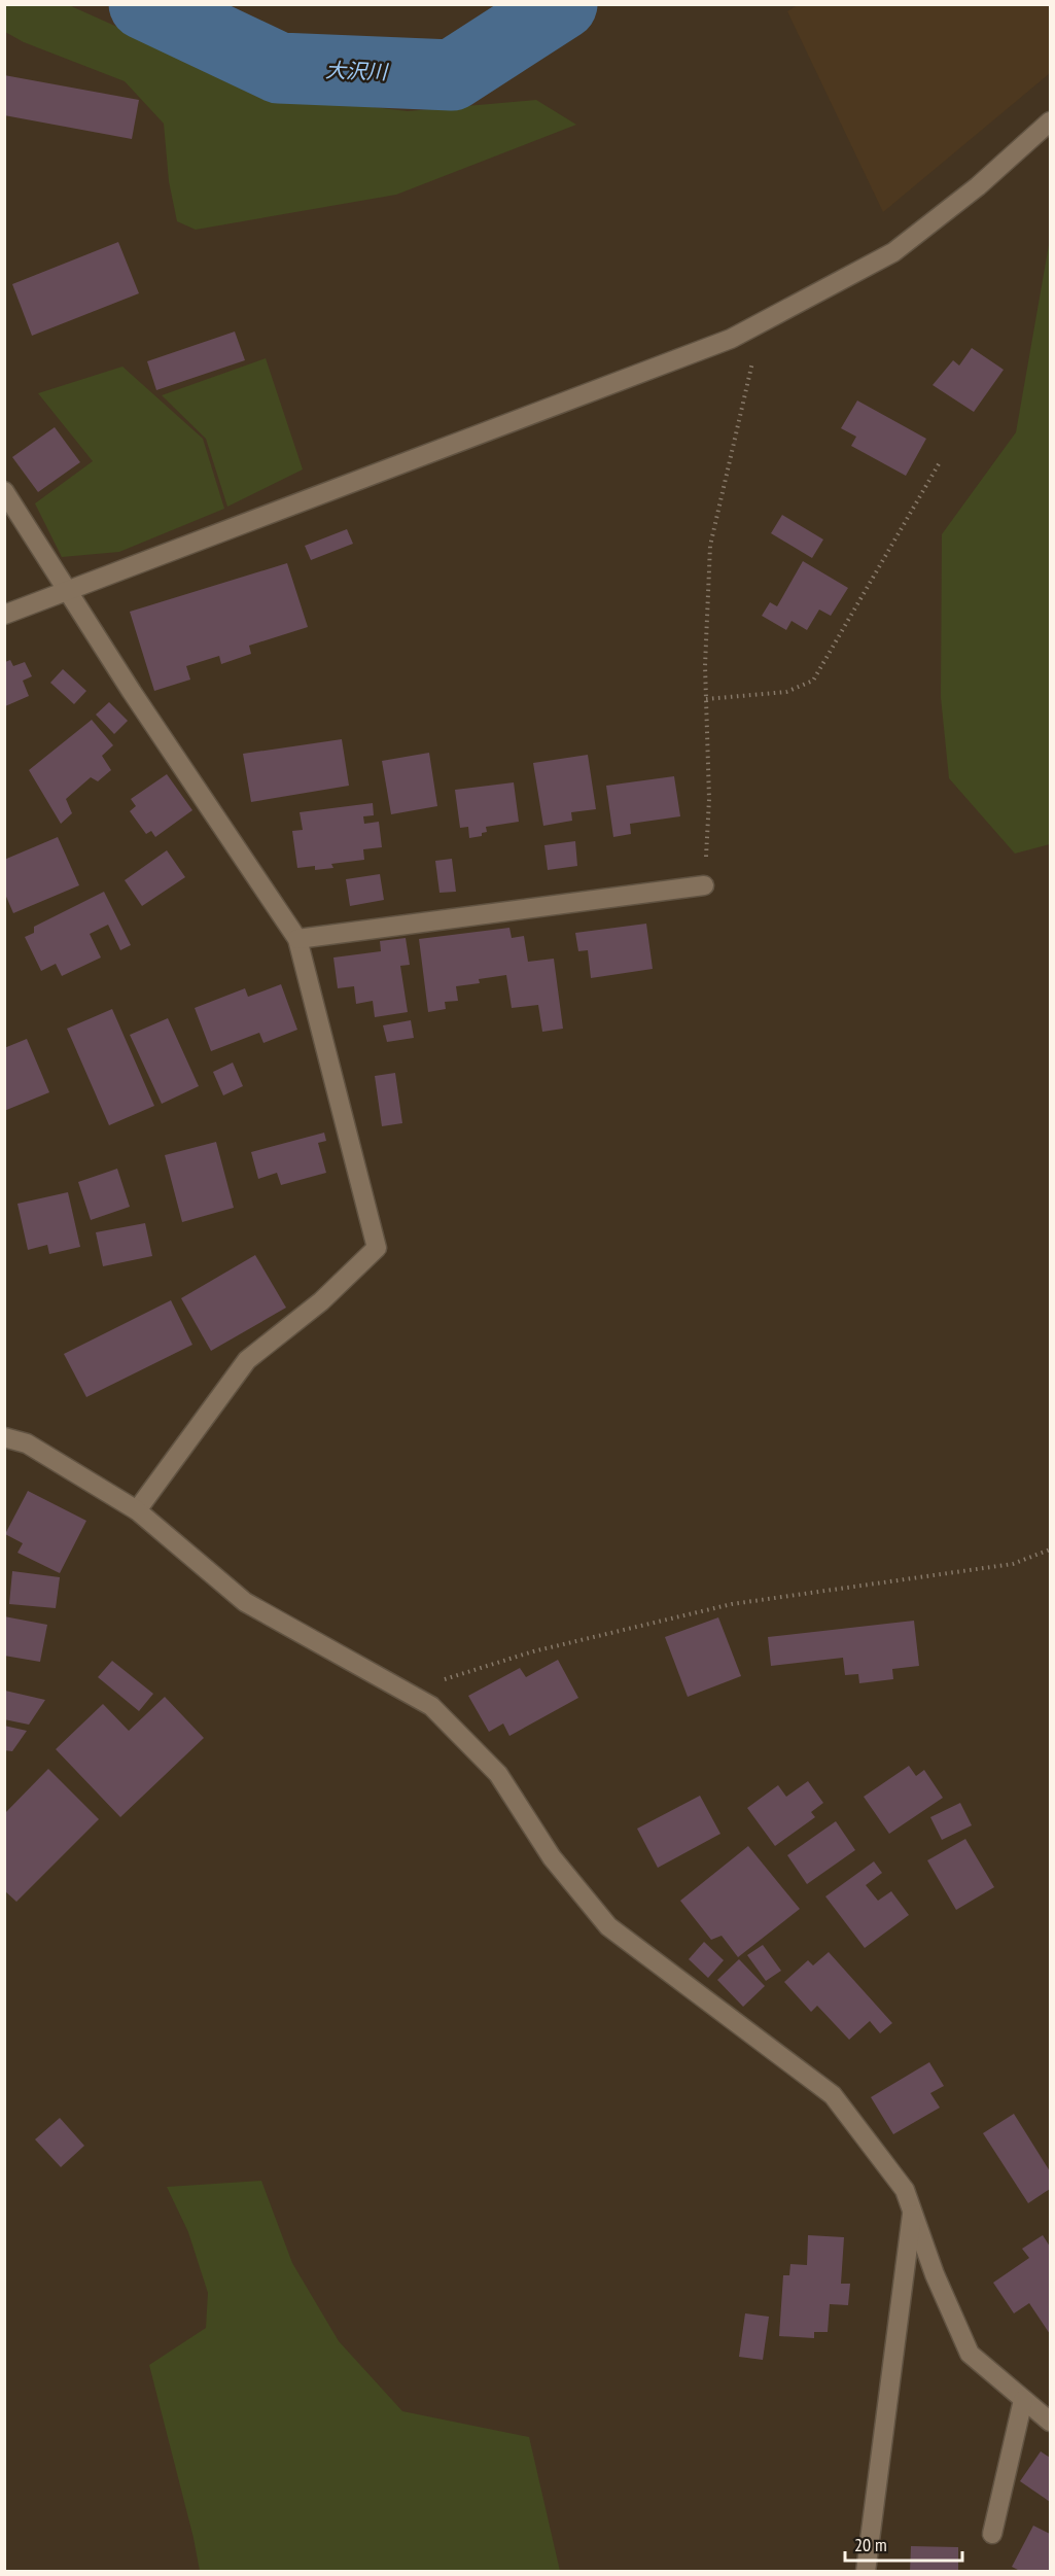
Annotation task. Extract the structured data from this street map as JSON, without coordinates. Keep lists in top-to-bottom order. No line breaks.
{"water":["大沢川"],"scale_bar":"20 m"}
